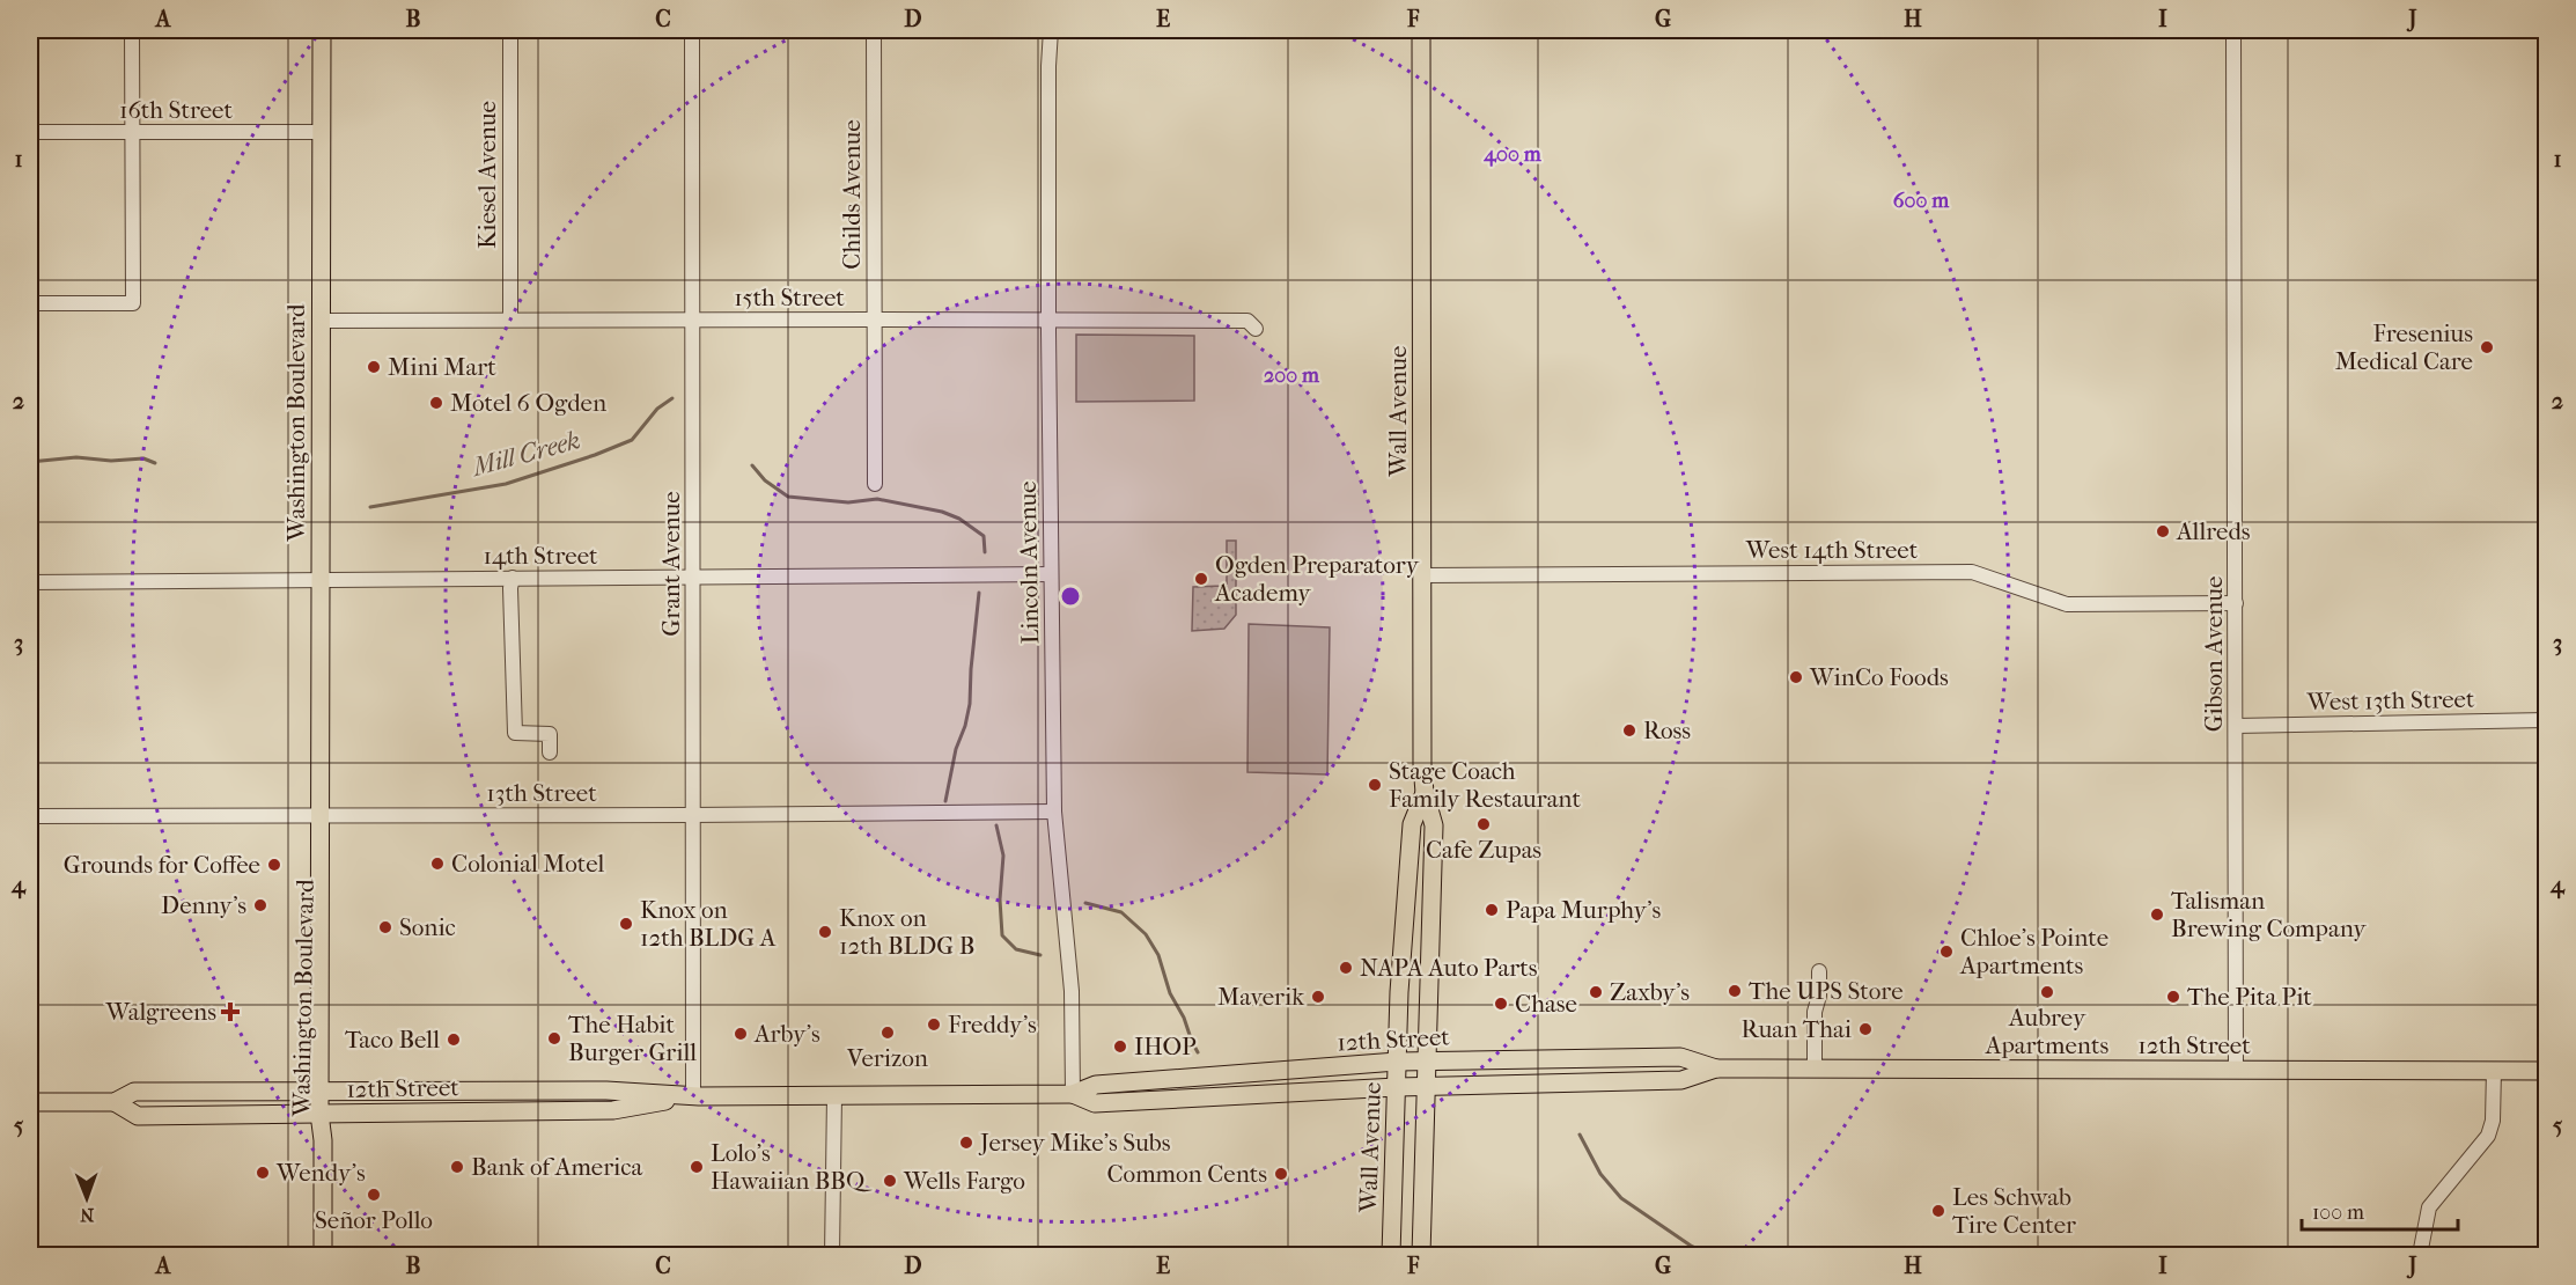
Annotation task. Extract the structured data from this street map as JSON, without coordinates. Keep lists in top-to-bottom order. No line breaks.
{"streets":{"main road":["Wall Avenue","Washington Boulevard","12th Street"],"street":["16th Street","Kiesel Avenue","Childs Avenue","15th Street","West 14th Street","14th Street","Lincoln Avenue","Grant Avenue","Gibson Avenue","West 13th Street","13th Street"]},"crossings":[["16th Street","Washington Boulevard"],["Kiesel Avenue","15th Street"],["Childs Avenue","15th Street"],["15th Street","Washington Boulevard"],["15th Street","Lincoln Avenue"],["15th Street","Grant Avenue"],["Wall Avenue","West 14th Street"],["Wall Avenue","12th Street"],["Washington Boulevard","14th Street"],["Washington Boulevard","13th Street"],["Washington Boulevard","12th Street"],["West 14th Street","Gibson Avenue"],["14th Street","Lincoln Avenue"],["14th Street","Grant Avenue"],["Lincoln Avenue","13th Street"],["Lincoln Avenue","12th Street"],["Grant Avenue","13th Street"],["Grant Avenue","12th Street"],["Gibson Avenue","West 13th Street"],["Gibson Avenue","12th Street"]],"water":["Mill Creek"],"places":{"other":["Fresenius Medical Care","Mini Mart","Motel 6 Ogden","Allreds","Ogden Preparatory Academy","WinCo Foods","Ross","Stage Coach Family Restaurant","Cafe Zupas","Colonial Motel","Grounds for Coffee","Denny's","Papa Murphy's","Talisman Brewing Company","Knox on 12th BLDG A","Sonic","Knox on 12th BLDG B","Chloe's Pointe Apartments","NAPA Auto Parts","The UPS Store","Zaxby's","Aubrey Apartments","Maverik","The Pita Pit","Chase","Freddy's","Ruan Thai","Verizon","Arby's","The Habit Burger Grill","Taco Bell","IHOP","Jersey Mike's Subs","Bank of America","Lolo's Hawaiian BBQ","Wendy's","Common Cents","Wells Fargo","Señor Pollo","Les Schwab Tire Center"],"health":["Walgreens"]},"scale_bar":"100 m","north":"bottom","grid":{"columns":["A","B","C","D","E","F","G","H","I","J"],"rows":["1","2","3","4","5"]},"rings":["400 m","600 m","200 m"]}
